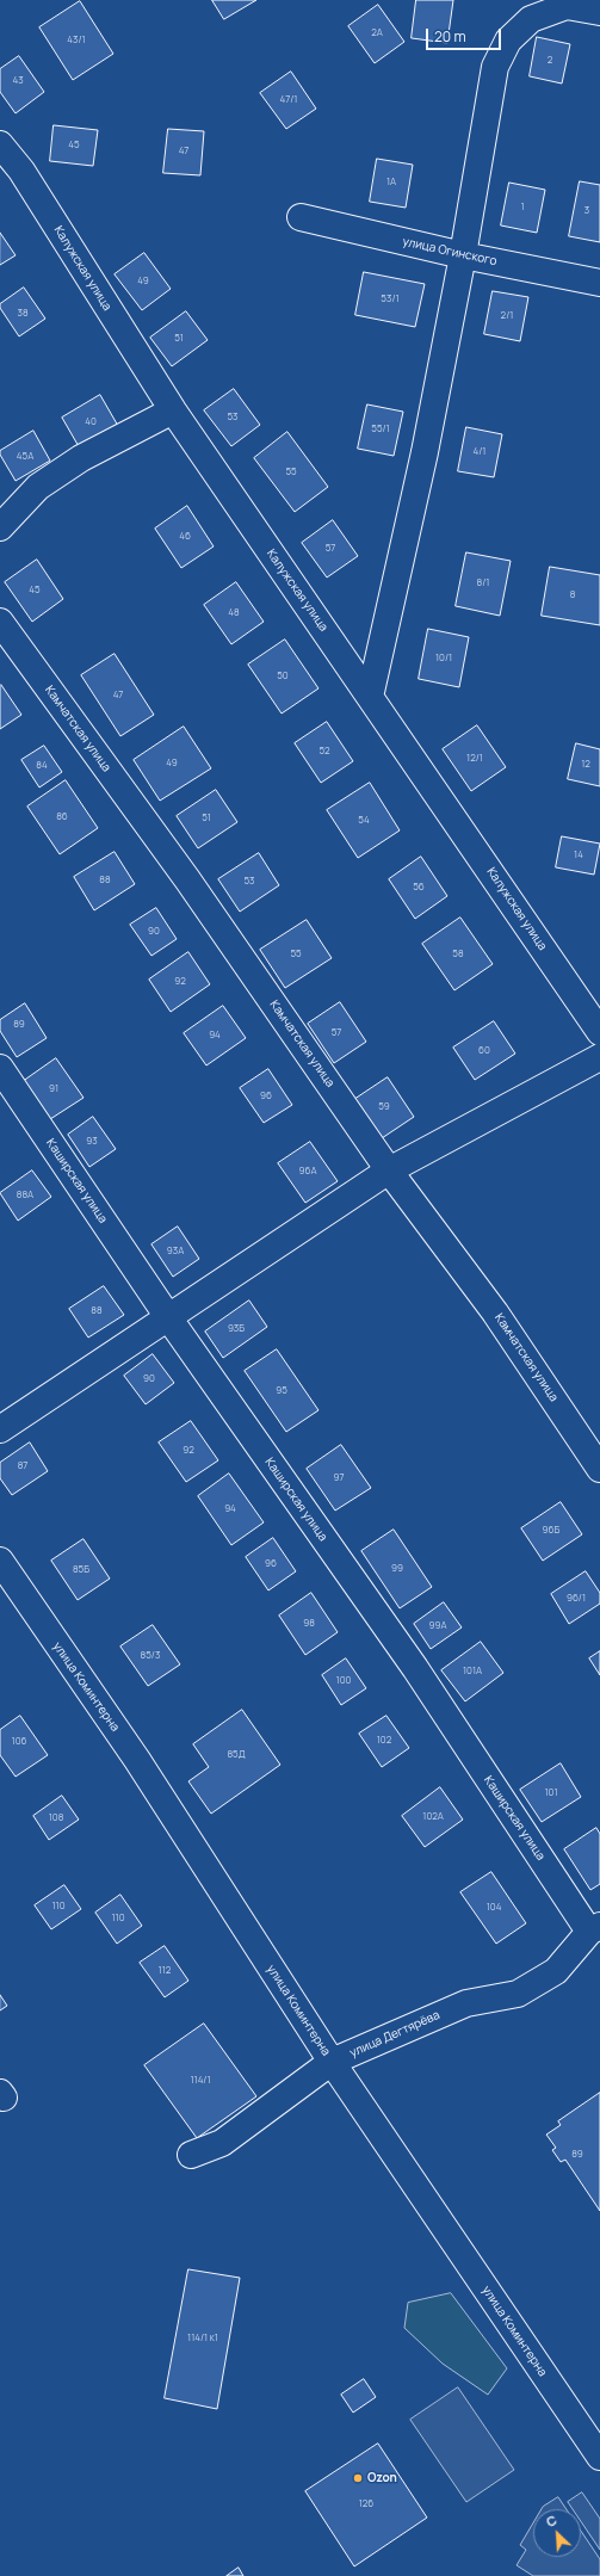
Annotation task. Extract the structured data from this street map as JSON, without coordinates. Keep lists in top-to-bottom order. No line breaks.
{"streets":{"street":["улица Огинского","Калужская улица","Камчатская улица","Каширская улица","улица Коминтерна","улица Дегтярёва"]},"crossings":[["Каширская улица","улица Дегтярёва"],["улица Коминтерна","улица Дегтярёва"]],"places":["Ozon"],"house_numbers":["2А","43/1","2","43","47/1","45","47","1А","1","3","49","53/1","38","2/1","51","53","40","55/1","4/1","45А","55","46","57","8/1","45","8","48","10/1","50","47","52","12/1","49","12","84","86","51","54","14","88","53","56","90","55","58","92","89","57","94","60","91","96","59","93","96А","88А","93А","88","93Б","90","95","92","87","97","94","96Б","96","99","85Б","96/1","98","99А","85/3","101А","100","102","106","85Д","101","102А","108","110","104","110","112","114/1","89","114/1 к1","126"],"scale_bar":"20 m","north":"top left"}
